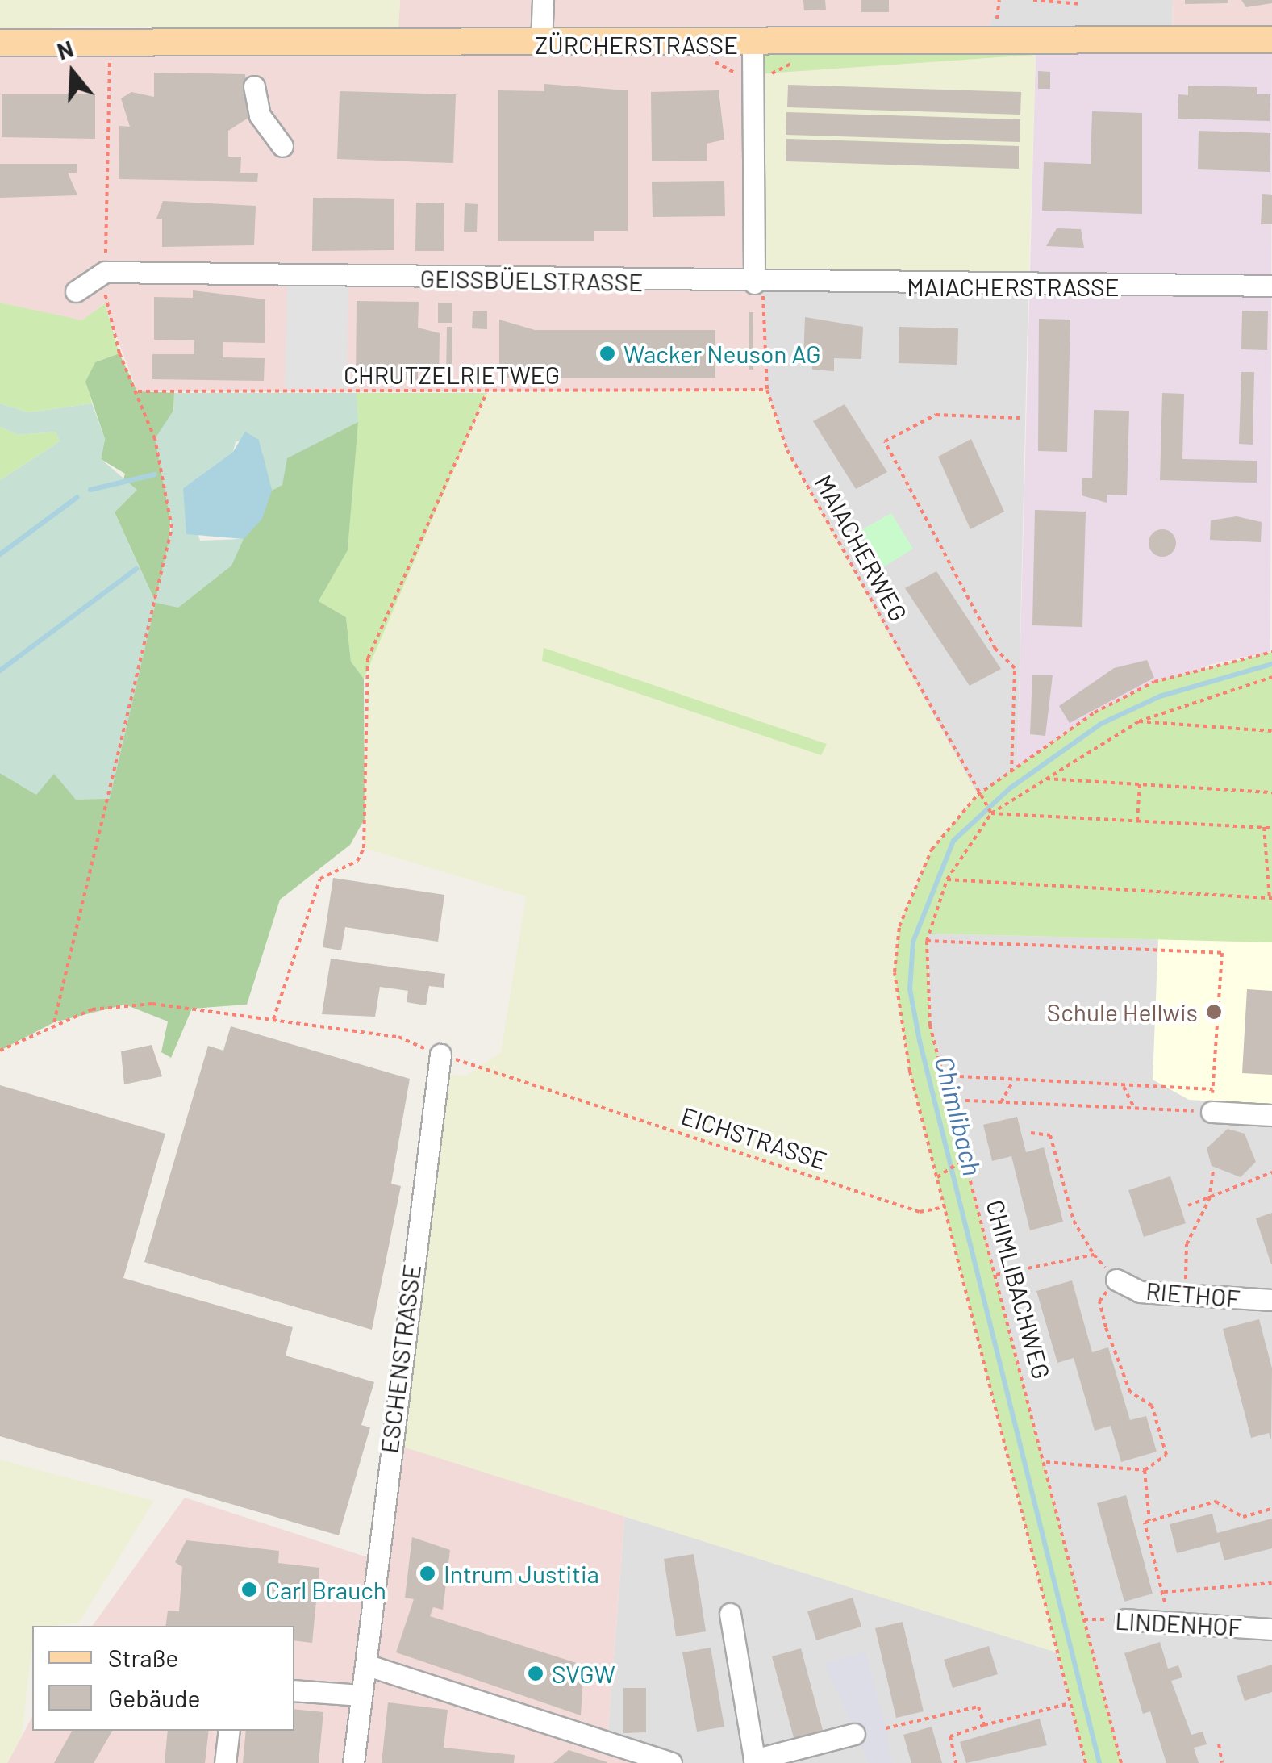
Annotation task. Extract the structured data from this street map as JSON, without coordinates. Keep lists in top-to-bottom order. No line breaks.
{"streets":{"main road":["ZÜRCHERSTRASSE"],"street":["GEISSBÜELSTRASSE","MAIACHERSTRASSE","RIETHOF","ESCHENSTRASSE","LINDENHOF"],"path":["CHRUTZELRIETWEG","MAIACHERWEG","EICHSTRASSE","CHIMLIBACHWEG"]},"crossings":[["GEISSBÜELSTRASSE","MAIACHERSTRASSE"],["GEISSBÜELSTRASSE","MAIACHERWEG"],["MAIACHERSTRASSE","MAIACHERWEG"],["CHRUTZELRIETWEG","MAIACHERWEG"],["MAIACHERWEG","CHIMLIBACHWEG"],["EICHSTRASSE","ESCHENSTRASSE"],["CHIMLIBACHWEG","LINDENHOF"]],"water":["Chimlibach"],"places":["Wacker Neuson AG","Schule Hellwis","Intrum Justitia","Carl Brauch","SVGW"],"legend":["Straße","Gebäude"],"north":"top"}
